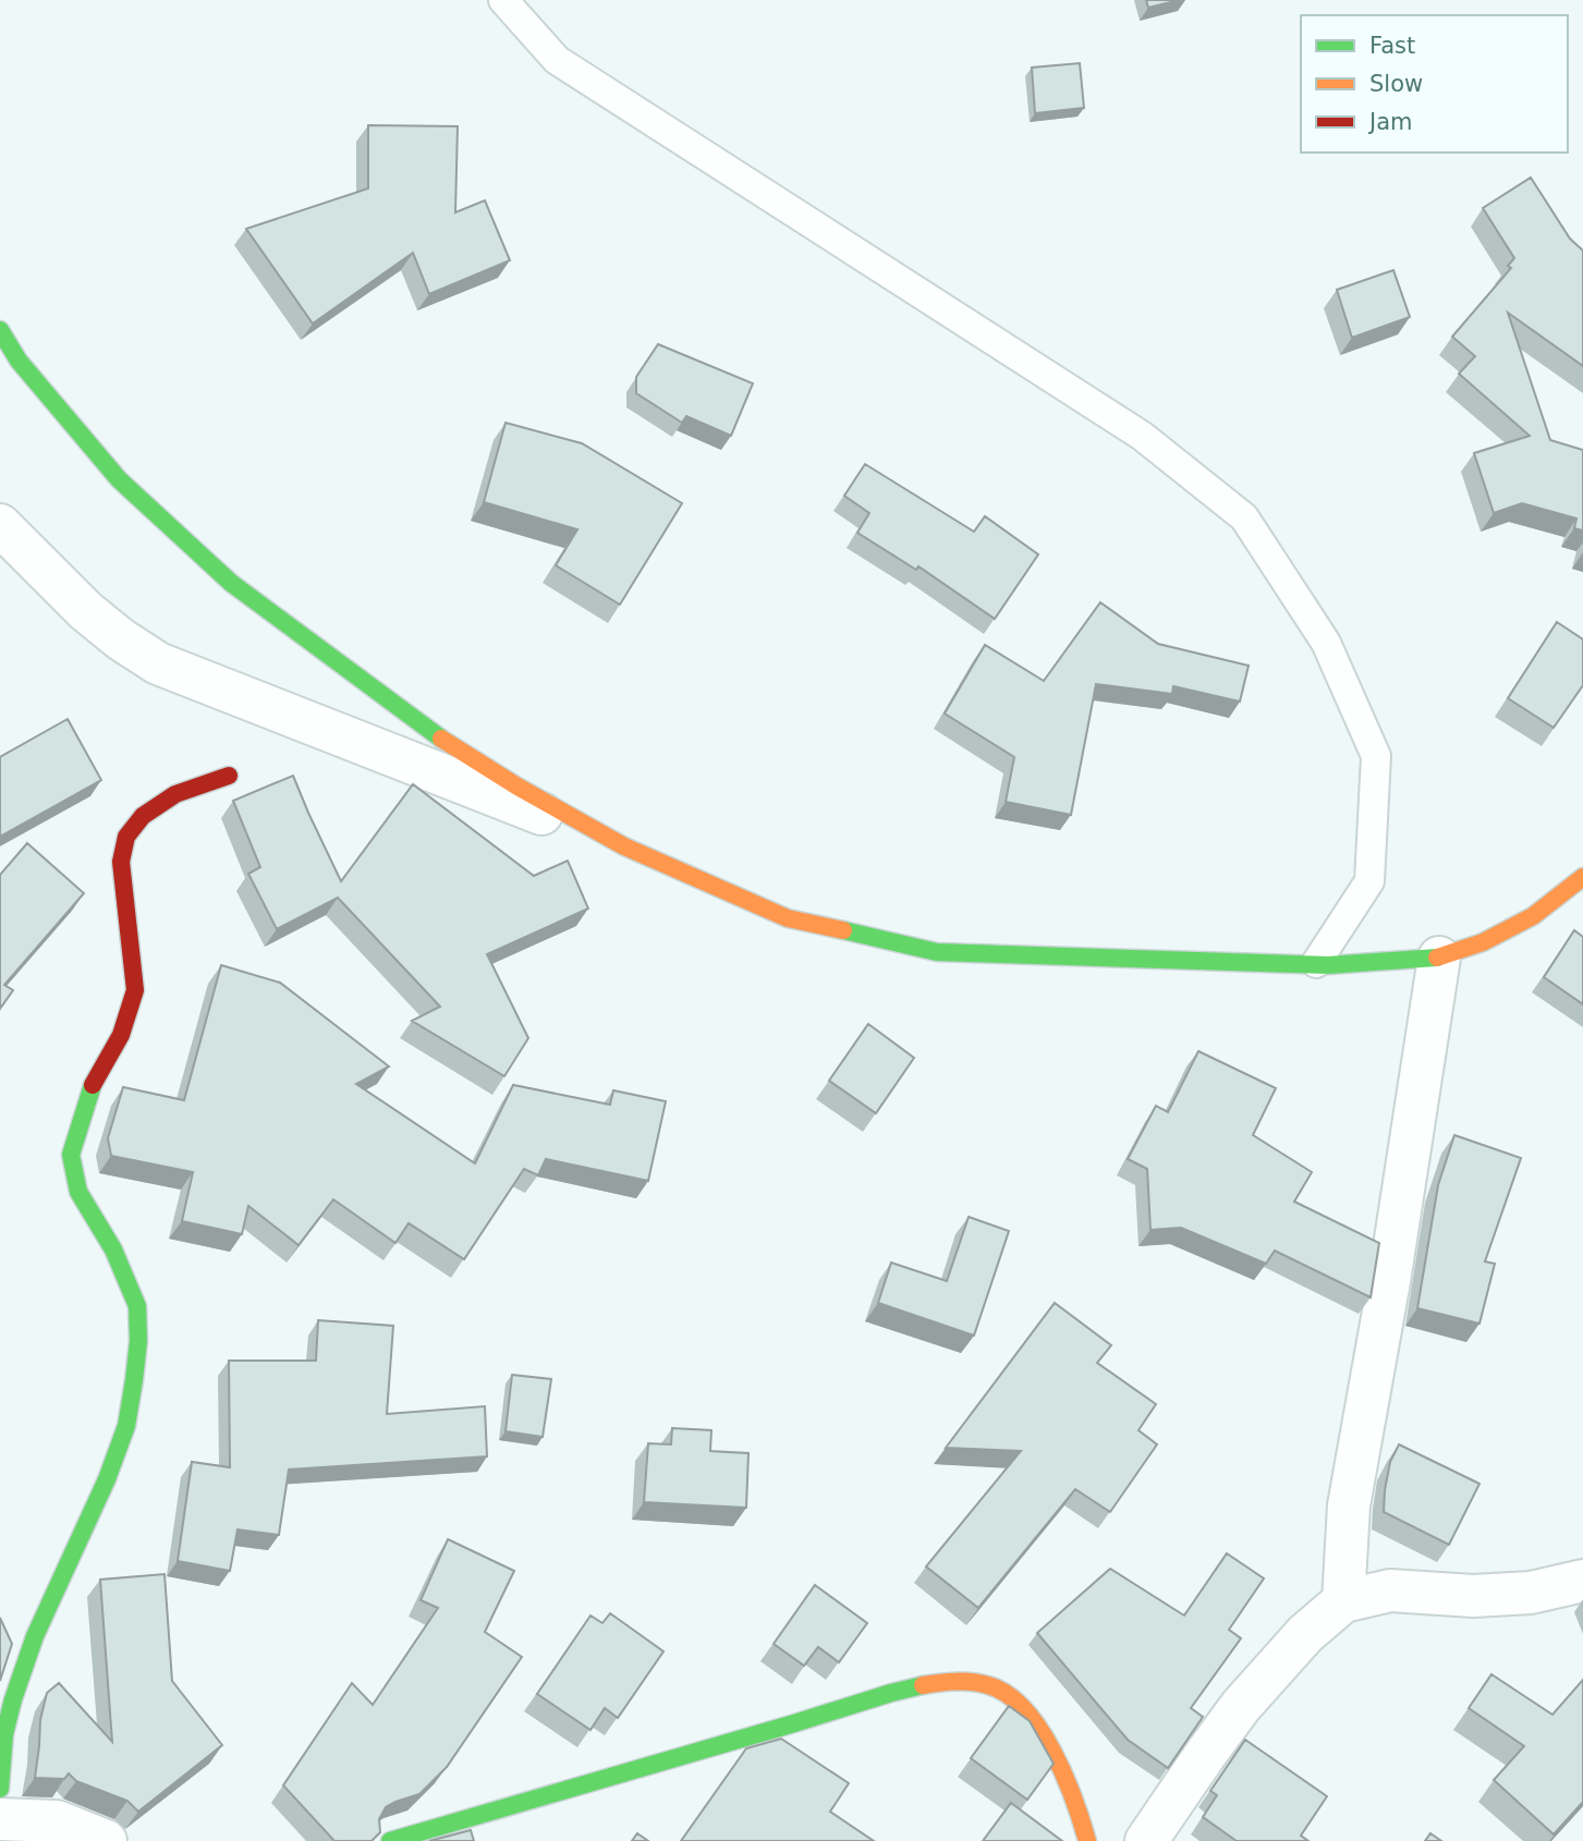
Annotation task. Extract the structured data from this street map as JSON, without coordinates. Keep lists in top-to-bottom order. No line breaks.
{"legend":["Fast","Slow","Jam"]}
